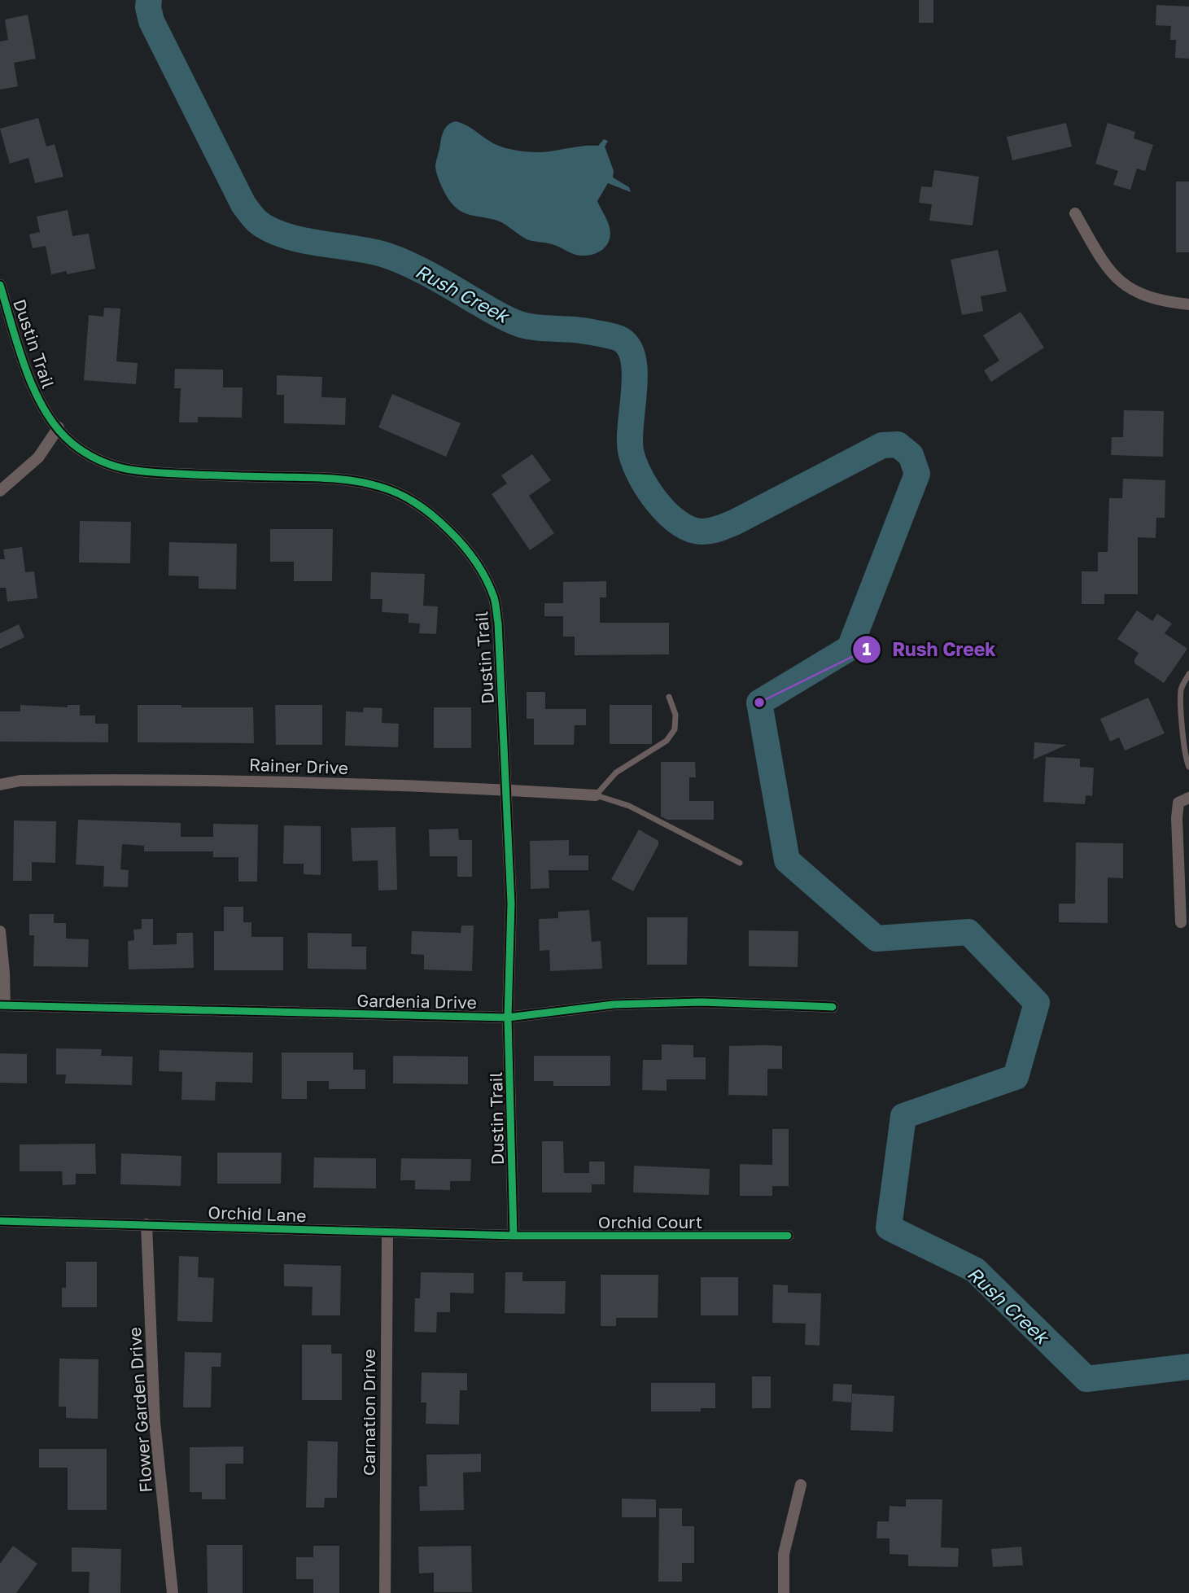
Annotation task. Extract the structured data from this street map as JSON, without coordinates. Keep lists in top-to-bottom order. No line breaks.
{"streets":{"street":["Dustin Trail","Rainer Drive","Gardenia Drive","Orchid Lane","Orchid Court","Flower Garden Drive","Carnation Drive"]},"crossings":[["Dustin Trail","Rainer Drive"],["Dustin Trail","Gardenia Drive"],["Dustin Trail","Orchid Lane"],["Dustin Trail","Orchid Court"],["Orchid Lane","Orchid Court"],["Orchid Lane","Flower Garden Drive"],["Orchid Lane","Carnation Drive"]],"water":["Rush Creek"],"places":["Rush Creek"]}
